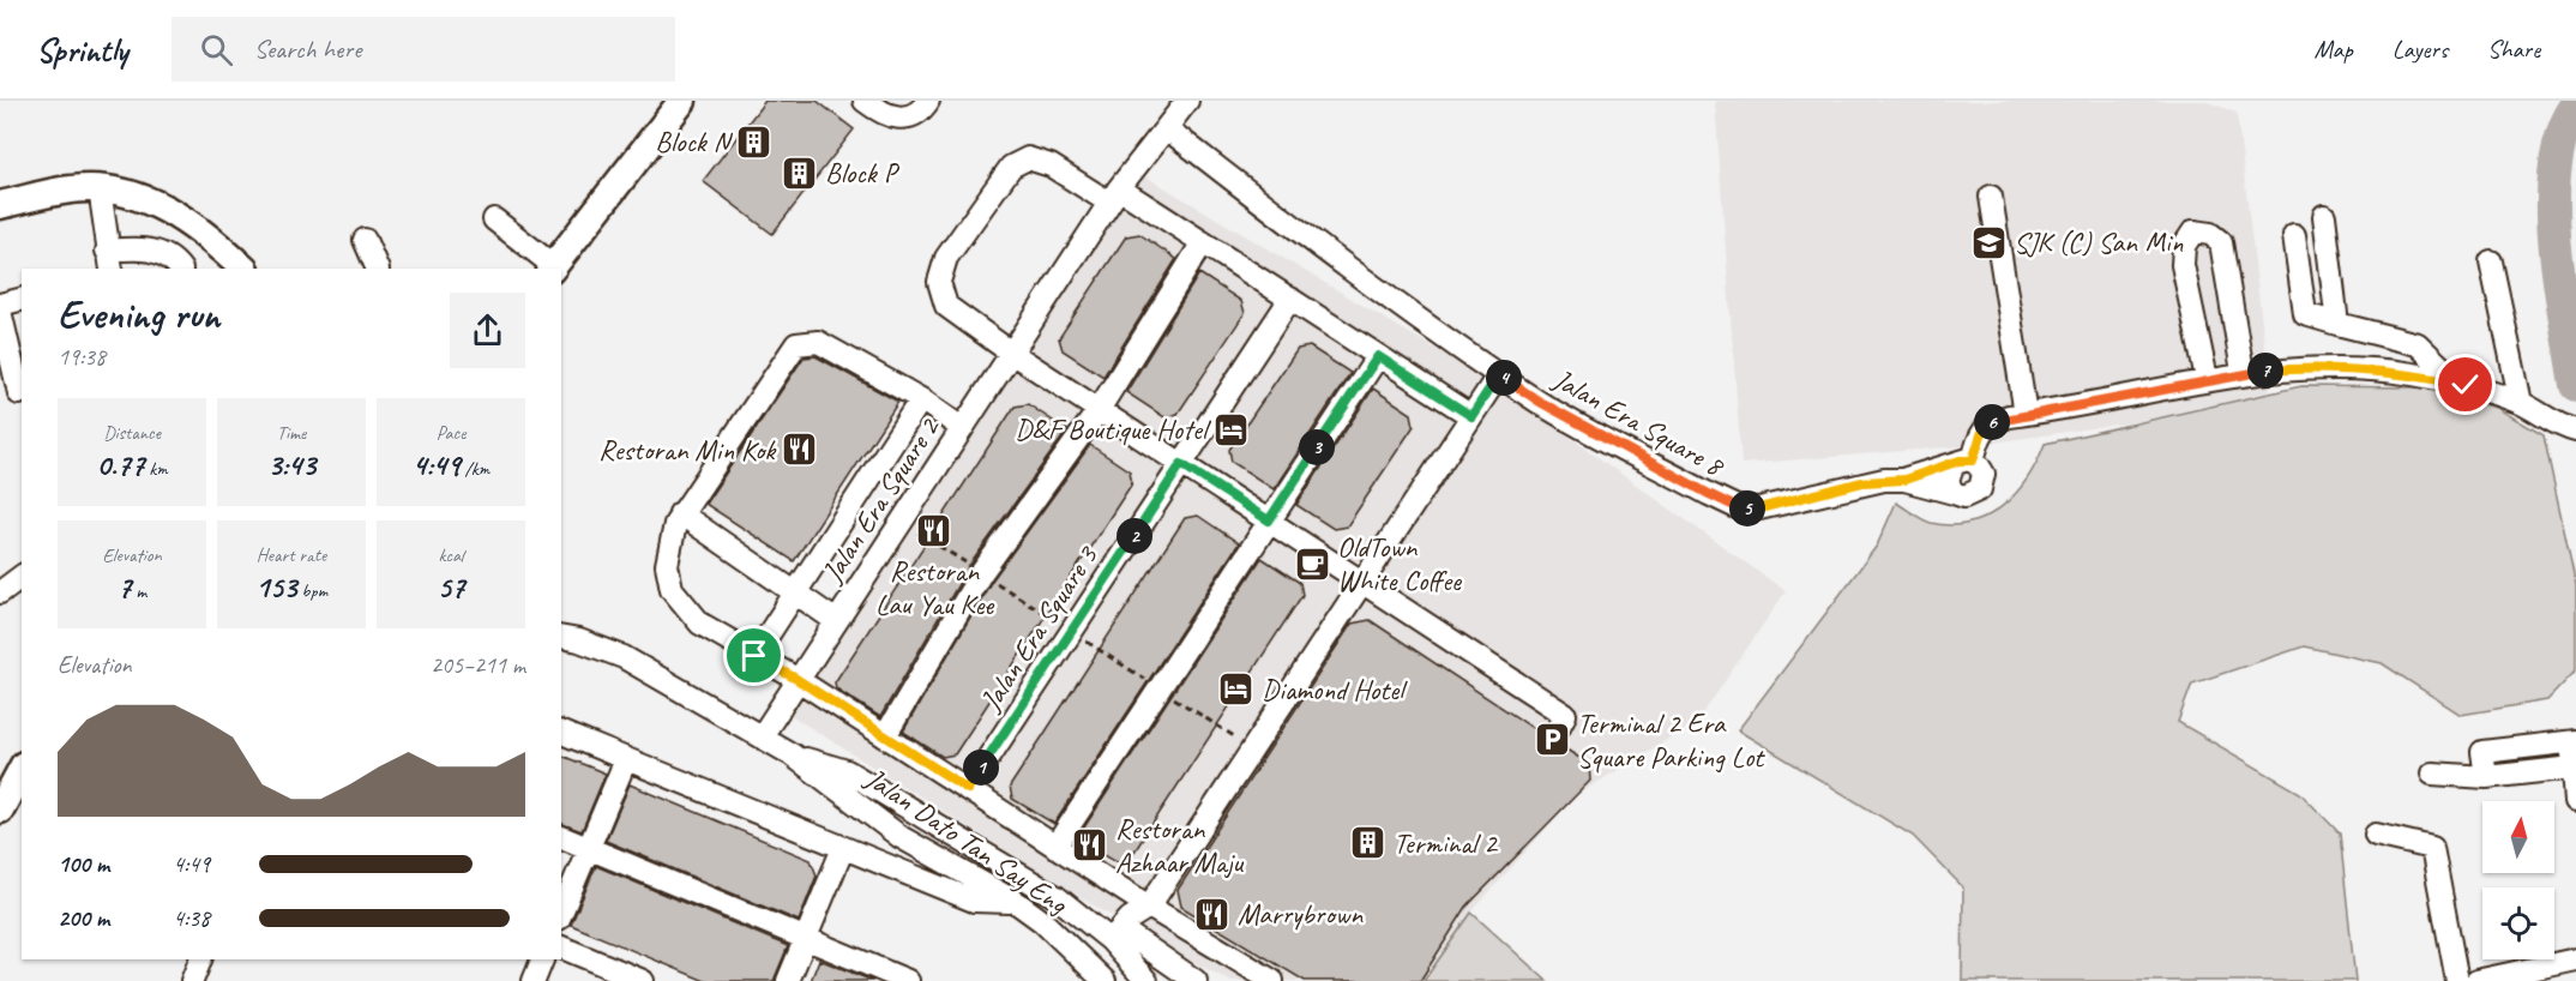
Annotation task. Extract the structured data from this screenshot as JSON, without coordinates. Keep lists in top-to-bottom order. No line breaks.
{"streets":{"street":["Jalan Era Square 8","Jalan Era Square 2","Jalan Era Square 3","Jalan Dato Tan Say Eng"]},"crossings":[["Jalan Era Square 8","Jalan Era Square 2"],["Jalan Era Square 2","Jalan Dato Tan Say Eng"]],"places":{"building":["Block N","Block P","Terminal 2"],"school or university":["SJK (C) San Min"],"hotel":["D&F Boutique Hotel","Diamond Hotel"],"restaurant":["Restoran Min Kok","Restoran Lau Yau Kee","Restoran Azhaar Maju","Marrybrown"],"cafe":["OldTown White Coffee"],"parking":["Terminal 2 Era Square Parking Lot"]},"north":"top","page":{"header":"Sprintly","search":"Search here","nav":["Map","Layers","Share"],"heading":["Evening run","19:38"],"pins":["7","4","6","3","5","2","1"],"stats":[["Distance","0.77 km"],["Time","3:43"],["Pace","4:49 /km"],["Elevation","7 m"],["Heart rate","153 bpm"],["kcal","57"]],"chart":["Elevation","205–211 m"],"list":[{"name":"100 m","note":"4:49"},{"name":"200 m","note":"4:38"}]}}
